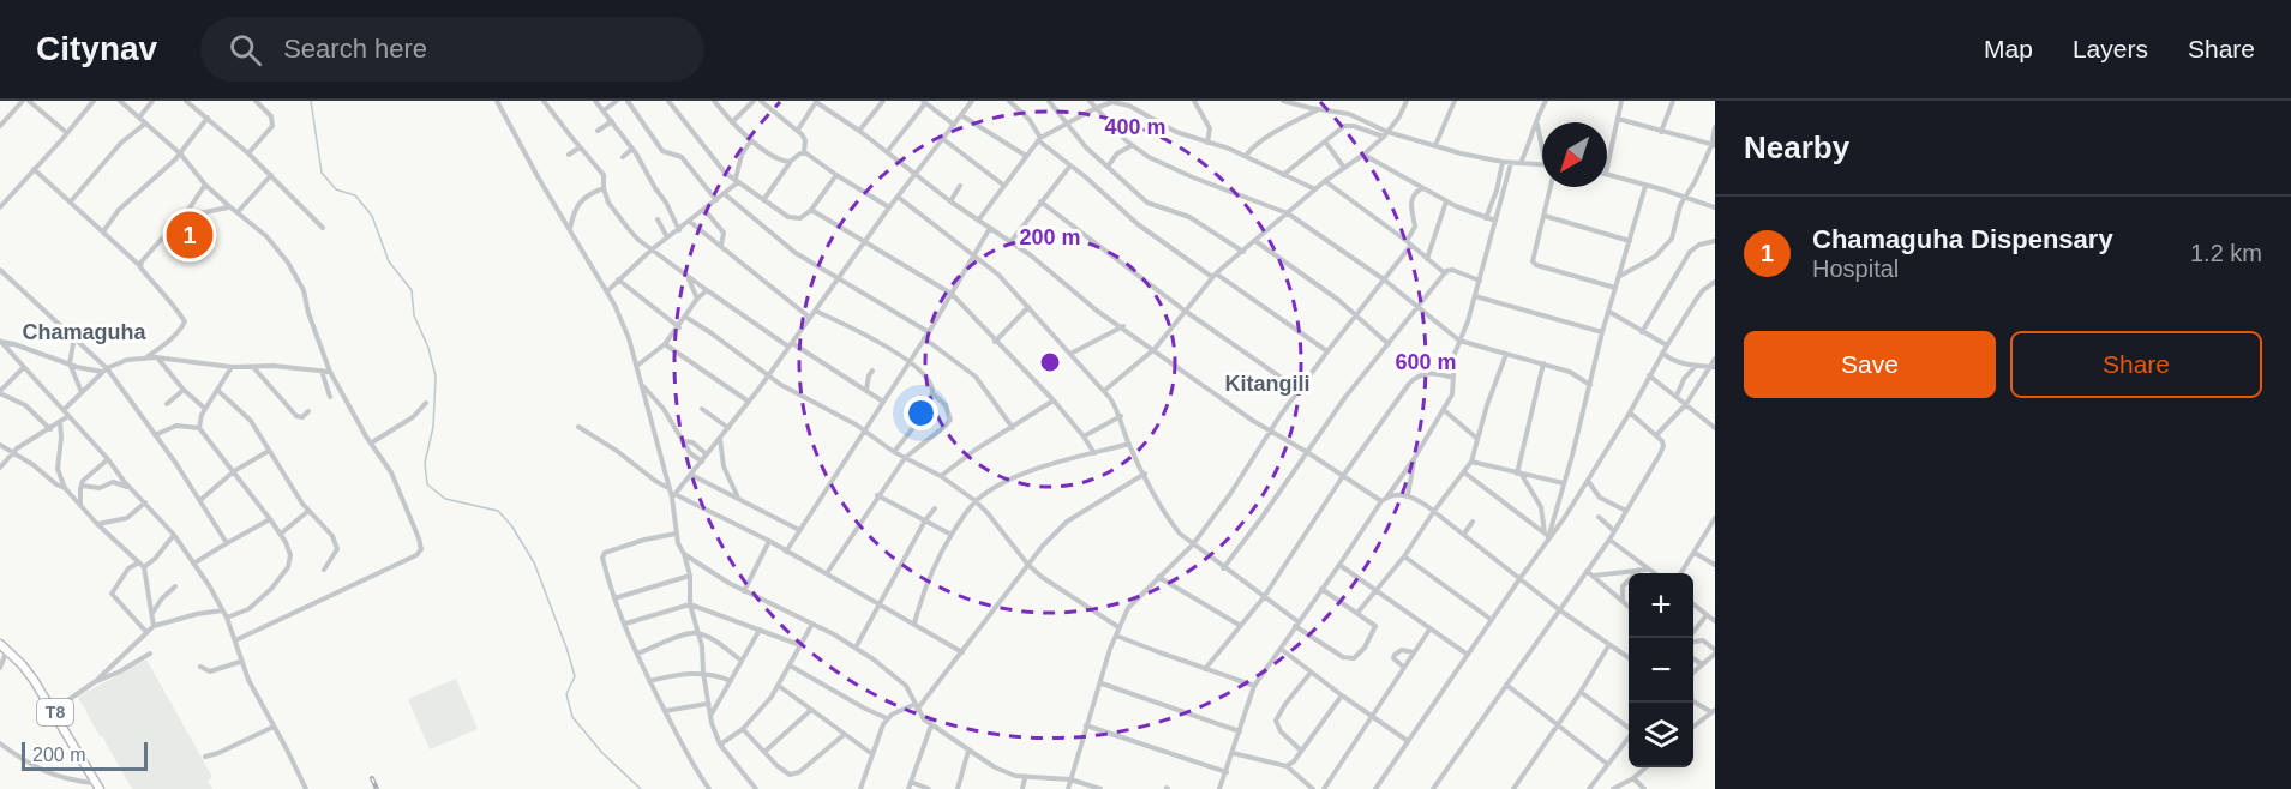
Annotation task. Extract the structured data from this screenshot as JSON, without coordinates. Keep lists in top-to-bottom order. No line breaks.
{"streets":{"highway":["T8"]},"districts":["Chamaguha","Kitangili"],"scale_bar":"200 m","north":"bottom left","page":{"header":"Citynav","search":"Search here","nav":["Map","Layers","Share"],"heading":"Nearby","list":[{"mark":"1","name":"Chamaguha Dispensary","note":"Hospital","value":"1.2 km"}],"pins":"1","buttons":["Save","Share"],"map_buttons":["+","−"],"scale":"200 m"},"rings":["400 m","200 m","600 m"]}
